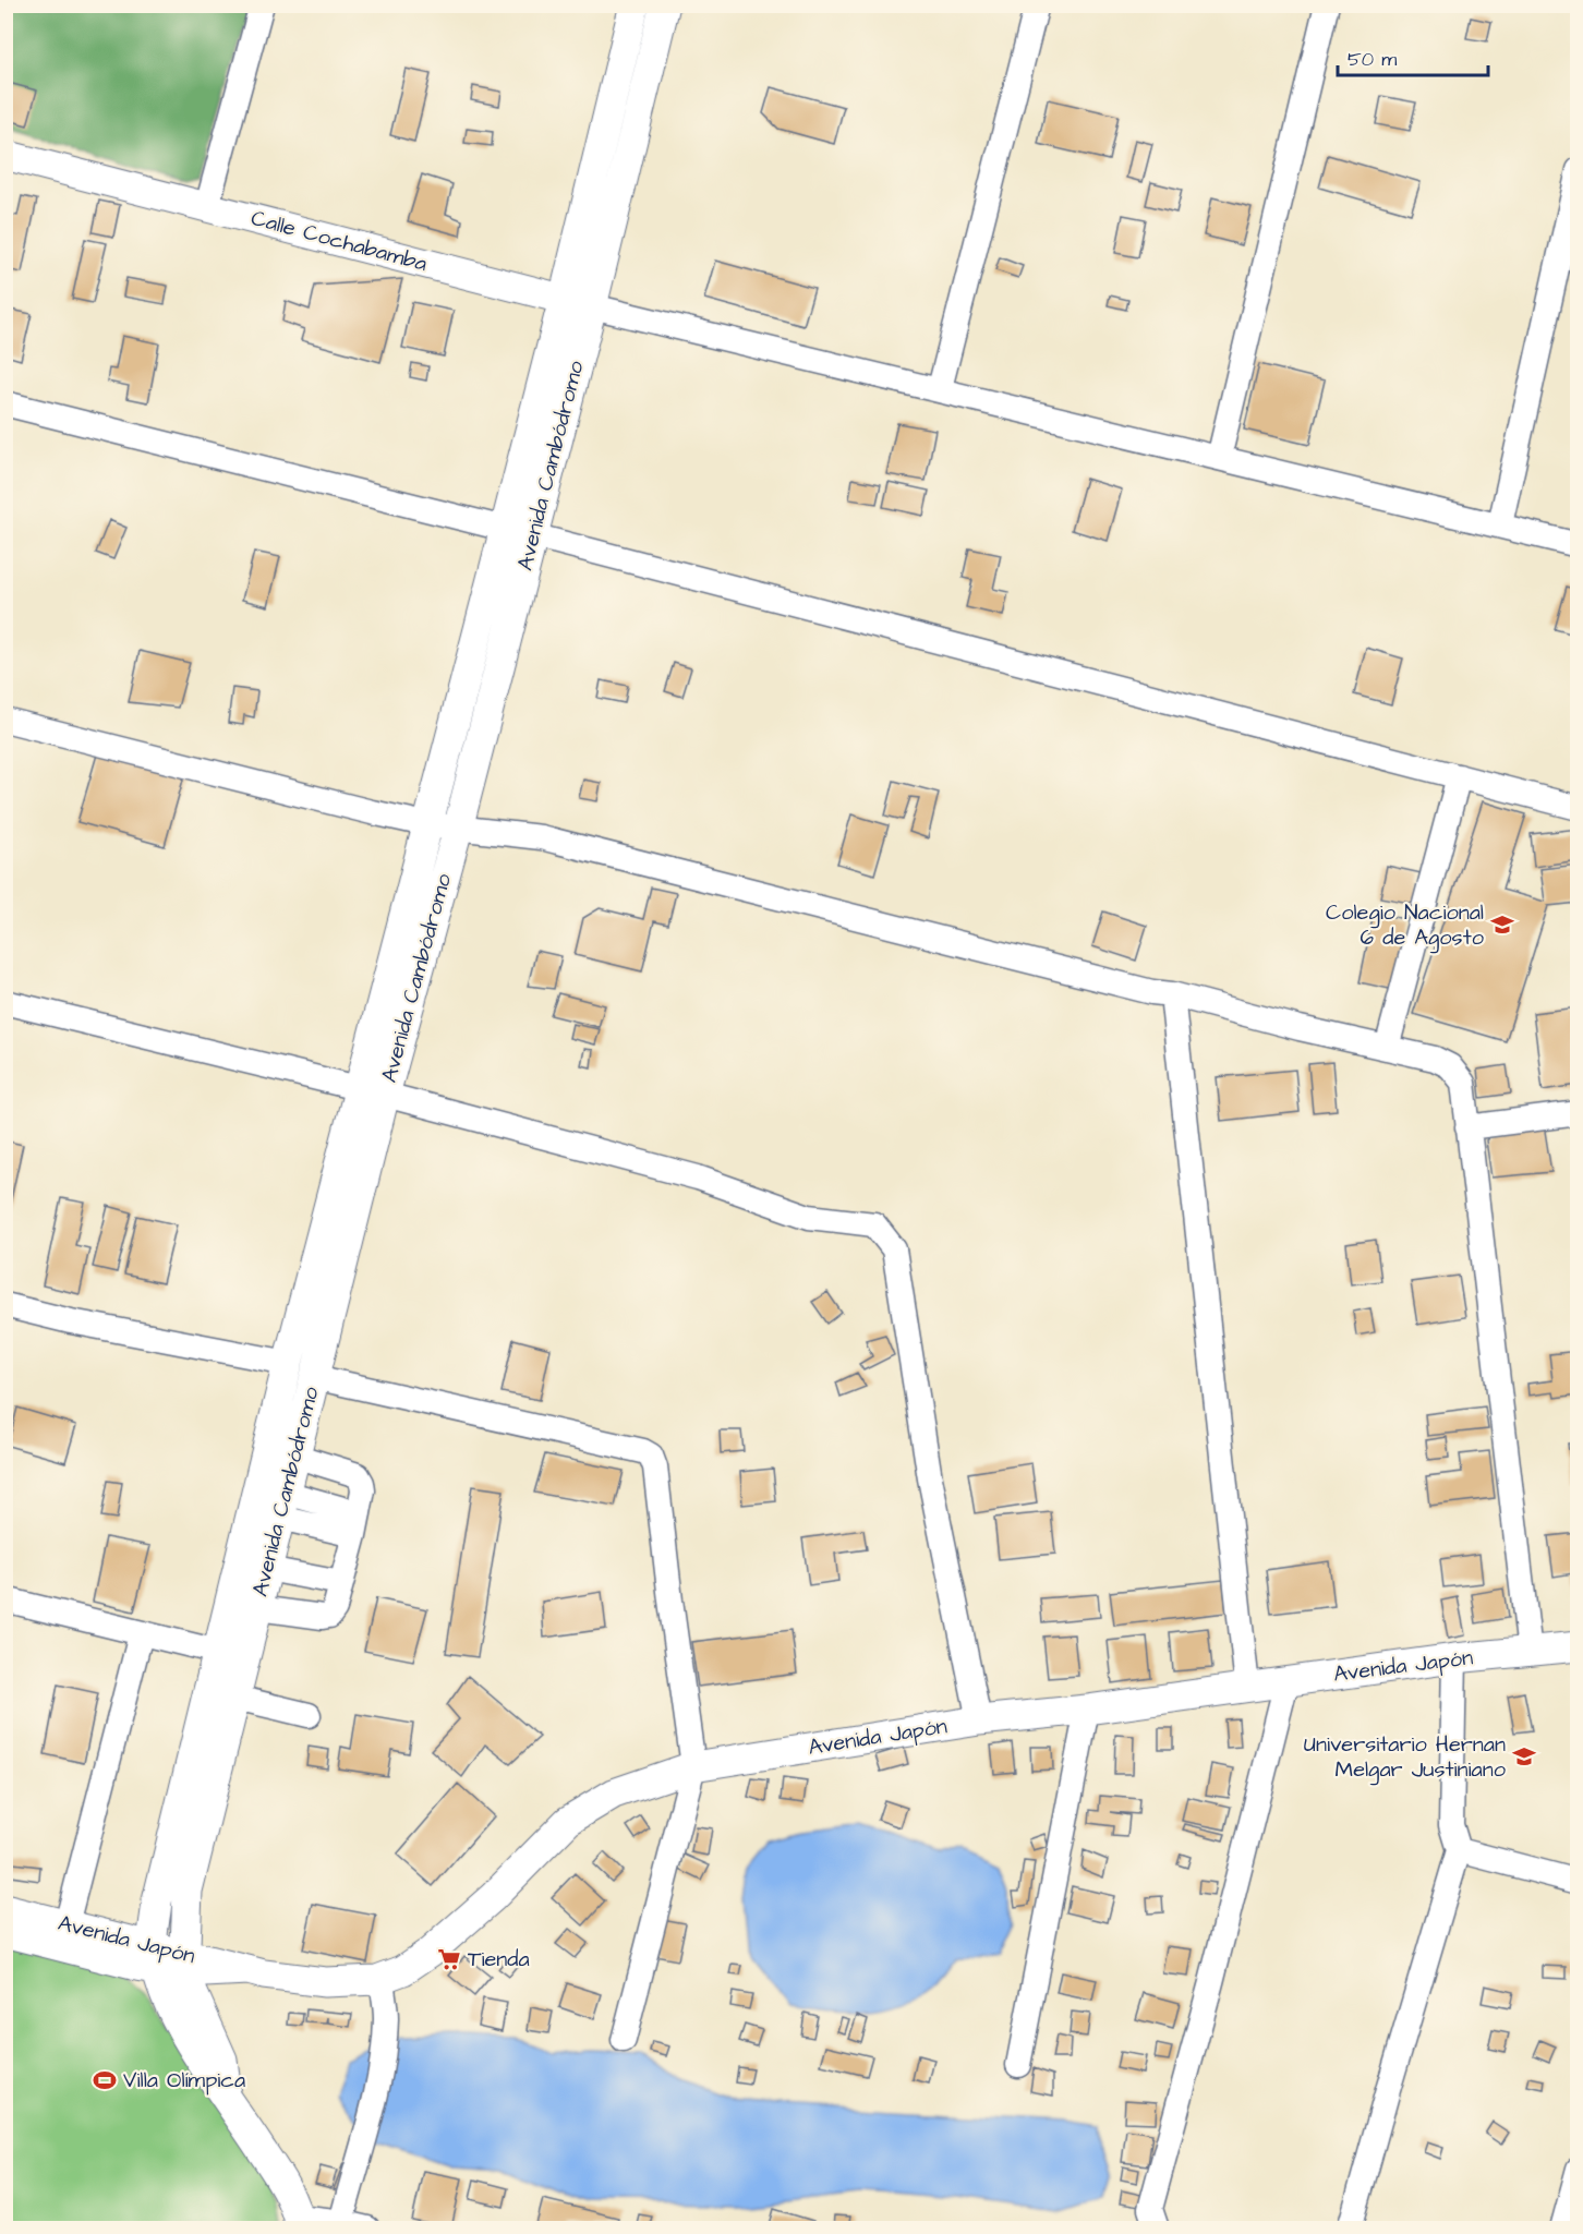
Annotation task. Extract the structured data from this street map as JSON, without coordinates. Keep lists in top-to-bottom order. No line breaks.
{"streets":{"street":["Calle Cochabamba","Avenida Cambódromo","Avenida Japón"]},"crossings":[["Calle Cochabamba","Avenida Cambódromo"],["Avenida Cambódromo","Avenida Japón"]],"places":{"school or university":["Colegio Nacional 6 de Agosto","Universitario Hernan Melgar Justiniano"],"supermarket":["Tienda"],"sports":["Villa Olímpica"]},"scale_bar":"50 m"}
